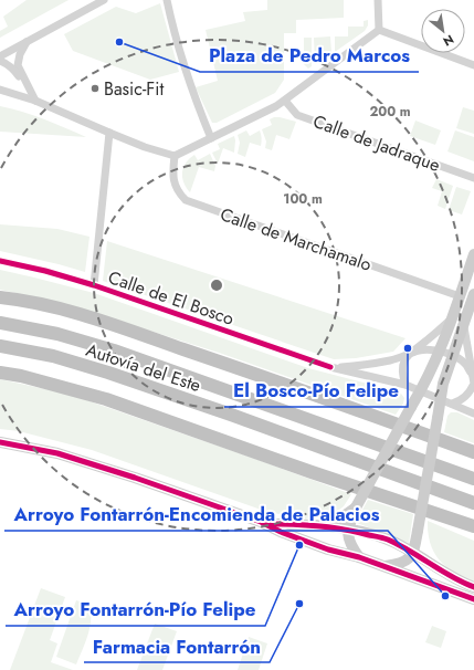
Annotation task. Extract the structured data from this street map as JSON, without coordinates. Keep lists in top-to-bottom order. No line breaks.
{"streets":{"highway":["Autovía del Este"],"street":["Calle de Jadraque","Calle de Marchamalo","Calle de El Bosco"]},"places":["Plaza de Pedro Marcos","Basic-Fit","El Bosco-Pío Felipe","Arroyo Fontarrón-Pío Felipe","Arroyo Fontarrón-Encomienda de Palacios","Farmacia Fontarrón"],"north":"bottom right","rings":["200 m","100 m"]}
